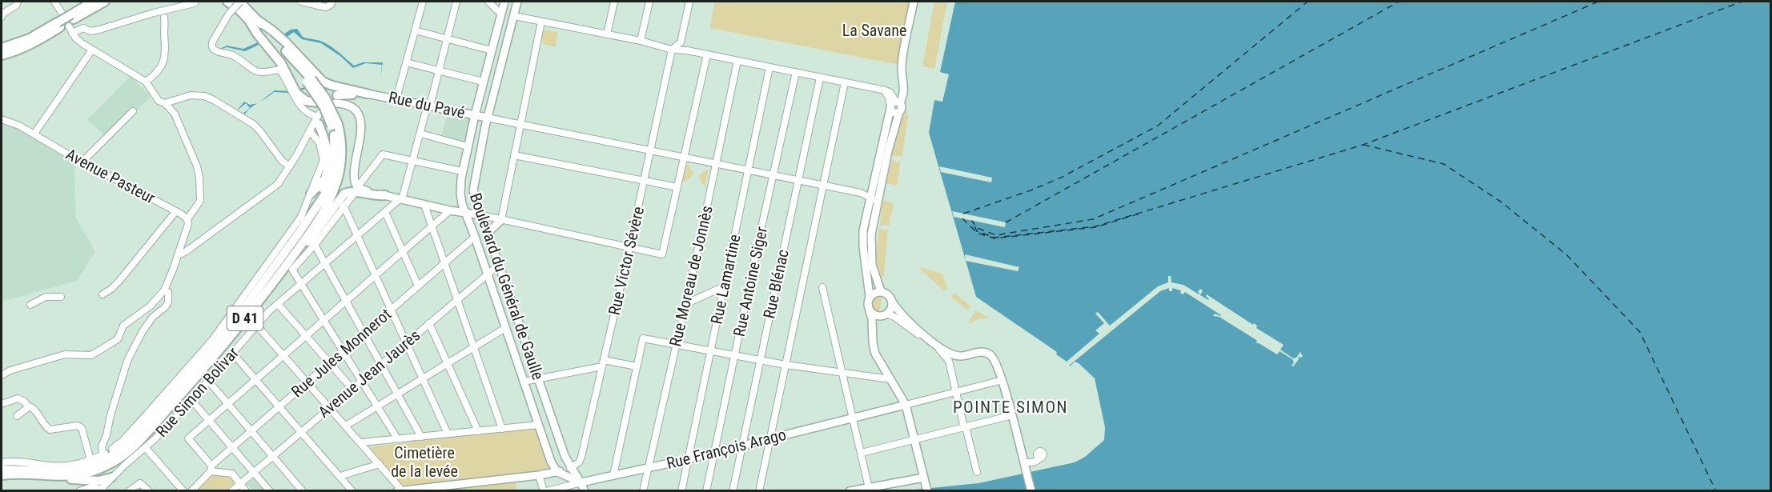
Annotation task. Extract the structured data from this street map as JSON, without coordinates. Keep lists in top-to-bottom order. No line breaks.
{"streets":{"highway":["D 41"],"main road":["Rue du Pavé","Boulevard du Général de Gaulle","Rue François Arago"],"street":["Avenue Pasteur","Rue Victor Sévère","Rue Moreau de Jonnès","Rue Lamartine","Rue Antoine Siger","Rue Blénac","Rue Jules Monnerot","Avenue Jean Jaurès","Rue Simon Bolivar"]},"crossings":[["Rue du Pavé","Boulevard du Général de Gaulle"],["Rue Victor Sévère","Boulevard du Général de Gaulle"],["Rue Moreau de Jonnès","Rue François Arago"],["Rue Lamartine","Rue François Arago"],["Rue Antoine Siger","Rue François Arago"],["Rue Blénac","Rue François Arago"],["Boulevard du Général de Gaulle","Rue Jules Monnerot"],["Boulevard du Général de Gaulle","Avenue Jean Jaurès"],["Boulevard du Général de Gaulle","Rue François Arago"]],"districts":["POINTE SIMON"],"parks":["La Savane","Cimetière de la levée"]}
